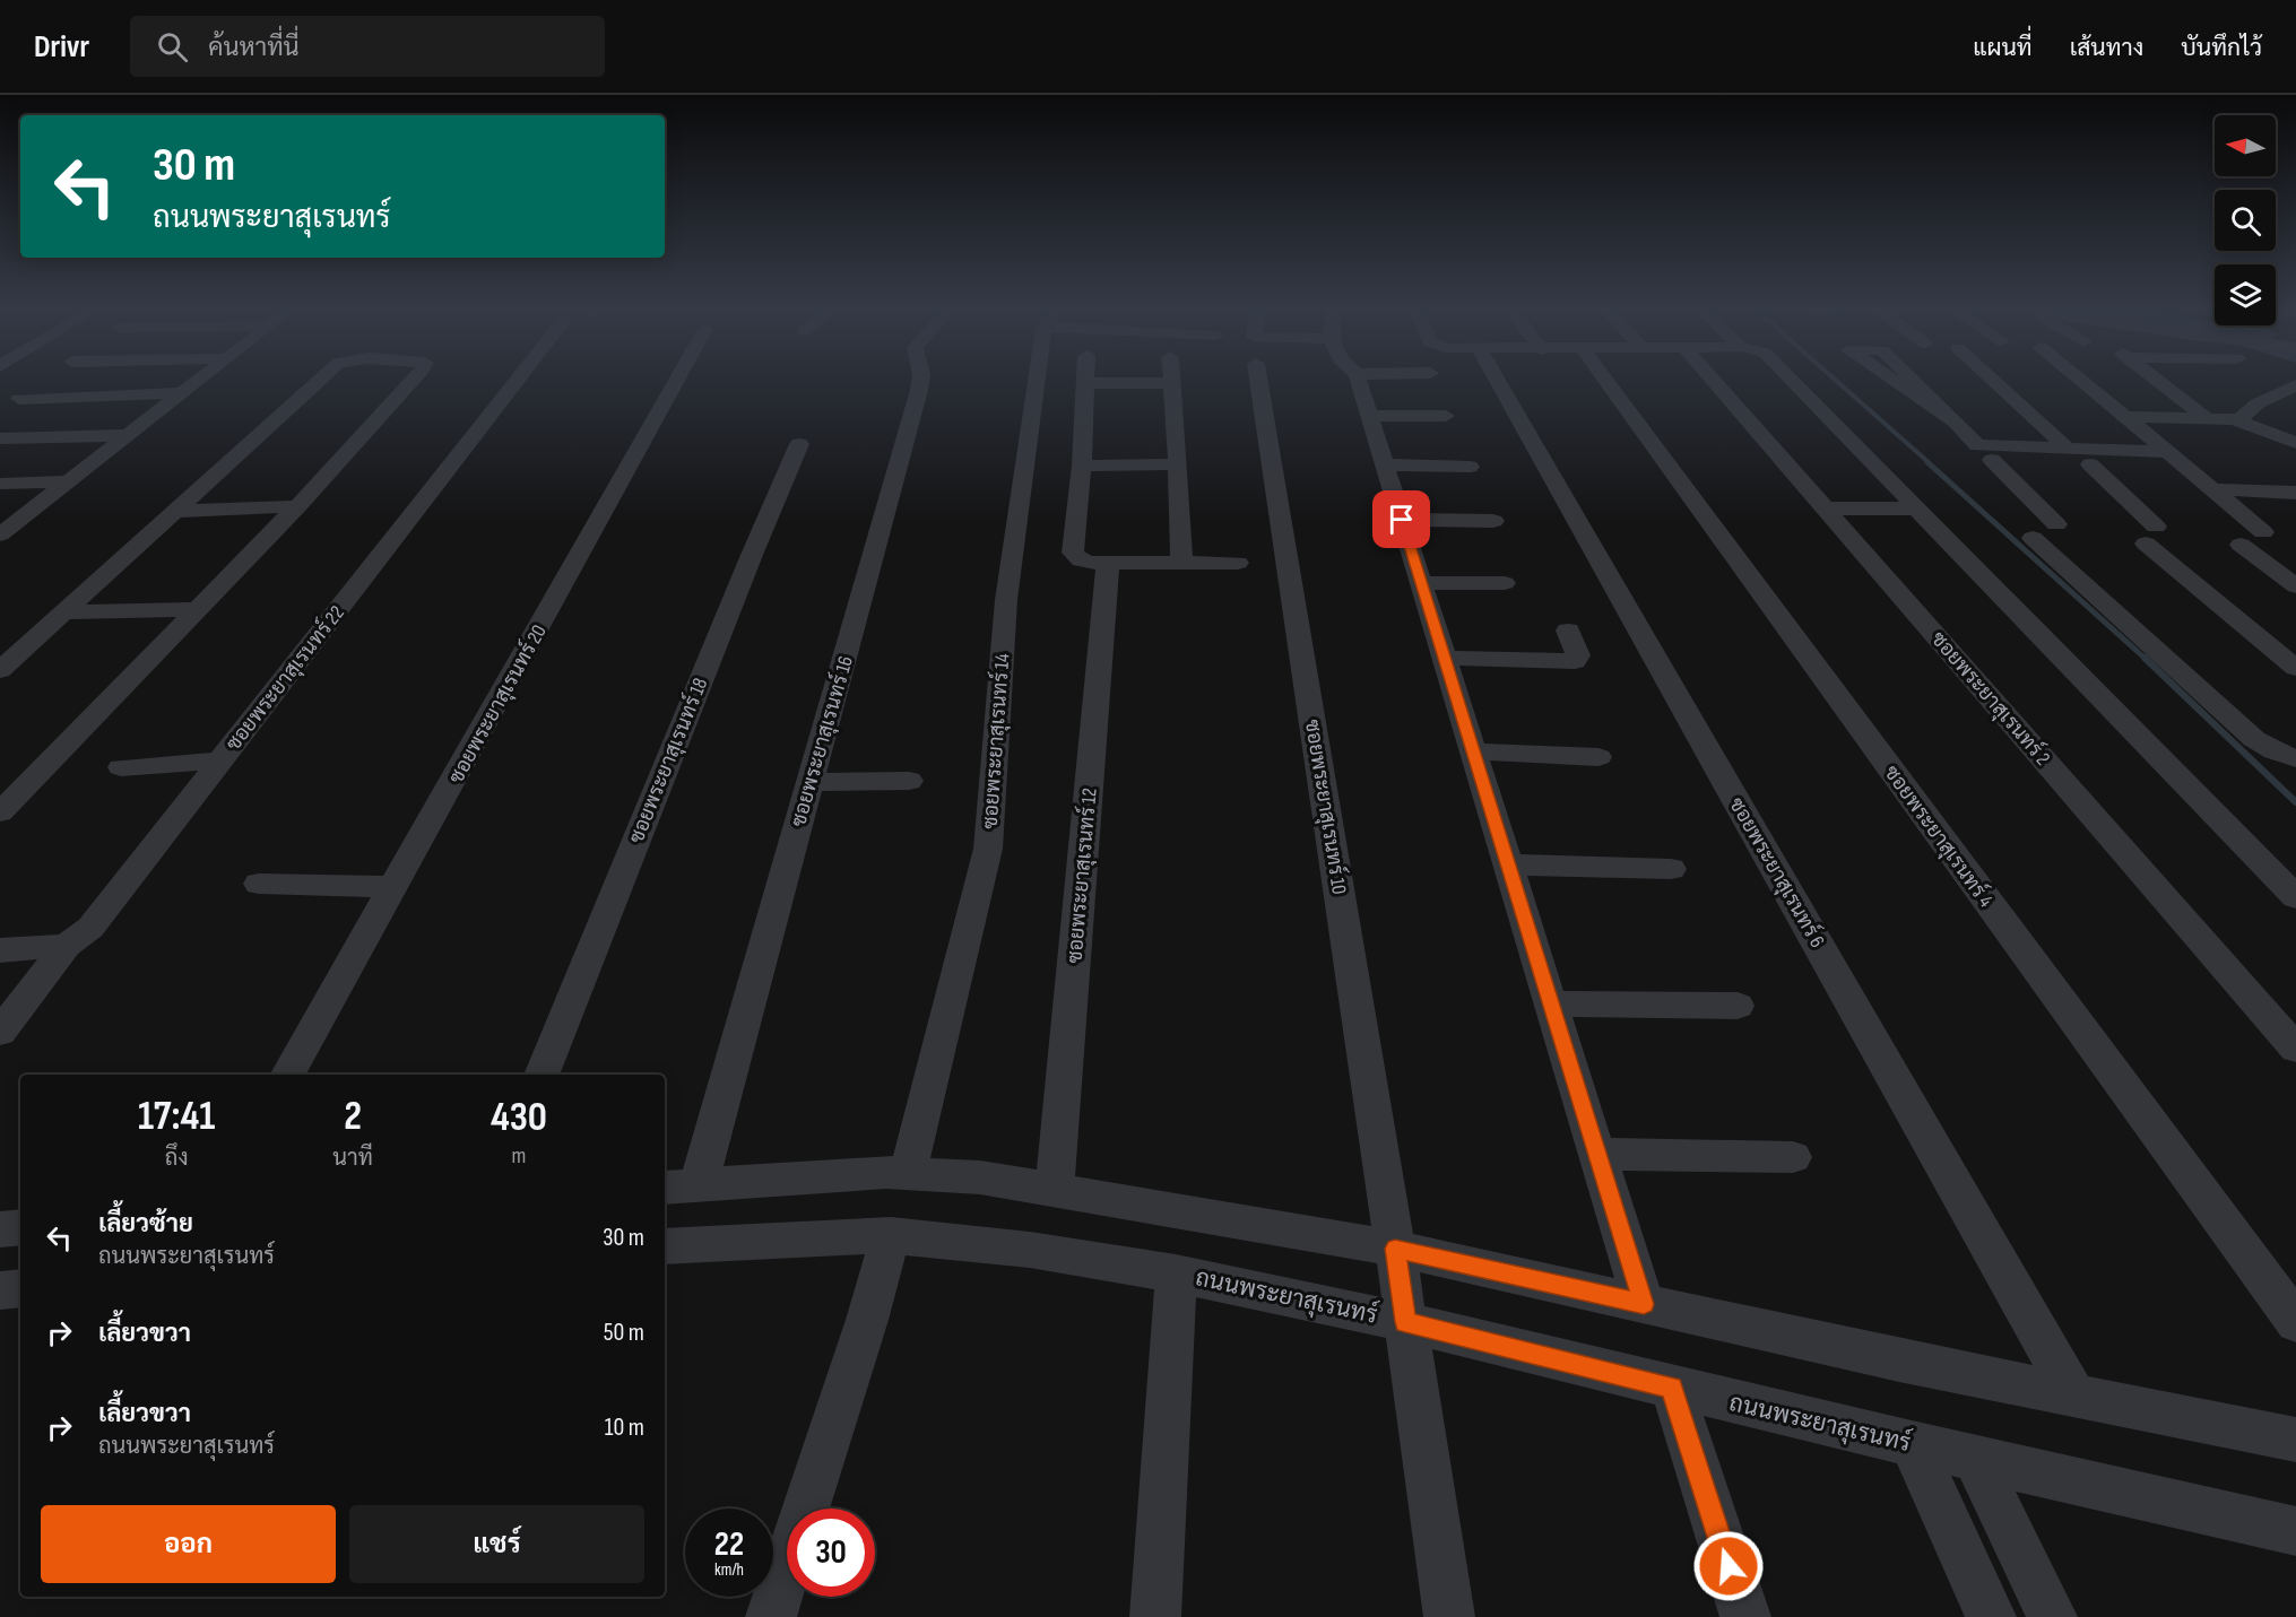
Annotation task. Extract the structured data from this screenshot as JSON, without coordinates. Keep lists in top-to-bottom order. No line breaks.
{"streets":{"street":["ซอยพระยาสุเรนทร์ 22","ซอยพระยาสุเรนทร์ 2","ซอยพระยาสุเรนทร์ 20","ซอยพระยาสุเรนทร์ 16","ซอยพระยาสุเรนทร์ 14","ซอยพระยาสุเรนทร์ 18","ซอยพระยาสุเรนทร์ 10","ซอยพระยาสุเรนทร์ 4","ซอยพระยาสุเรนทร์ 6","ซอยพระยาสุเรนทร์ 12","ถนนพระยาสุเรนทร์"]},"crossings":[["ซอยพระยาสุเรนทร์ 10","ถนนพระยาสุเรนทร์"]],"north":"left","page":{"header":"Drivr","search":"ค้นหาที่นี่","nav":["แผนที่","เส้นทาง","บันทึกไว้"],"turn":["30 m","ถนนพระยาสุเรนทร์"],"eta":["17:41","ถึง","2","นาที","430","m"],"list":[{"name":"เลี้ยวซ้าย","note":"ถนนพระยาสุเรนทร์","value":"30 m"},{"name":"เลี้ยวขวา","value":"50 m"},{"name":"เลี้ยวขวา","note":"ถนนพระยาสุเรนทร์","value":"10 m"}],"buttons":["ออก","แชร์"],"speed":"22 km/h","limit":"30"}}
